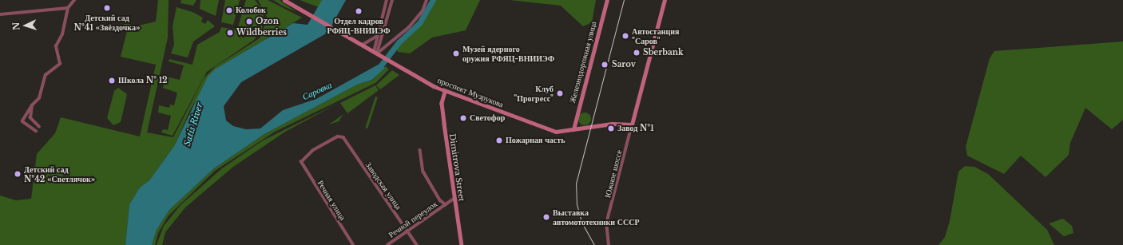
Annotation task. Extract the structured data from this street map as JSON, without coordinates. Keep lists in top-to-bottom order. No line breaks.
{"streets":{"main road":["Железнодорожная улица","проспект Музрукова","Dimitrova Street"],"street":["Южное шоссе","Заводская улица","Речная улица","Речной переулок"]},"crossings":[["Железнодорожная улица","проспект Музрукова"],["проспект Музрукова","Dimitrova Street"],["проспект Музрукова","Южное шоссе"],["Dimitrova Street","Речной переулок"],["Заводская улица","Речная улица"],["Заводская улица","Речной переулок"]],"water":["Саровка","Satis River"],"places":["Детский сад №41 «Звёздочка»","Колобок","Отдел кадров РФЯЦ-ВНИИЭФ","Ozon","Wildberries","Автостанция \"Саров\"","Sberbank","Музей ядерного оружия РФЯЦ-ВНИИЭФ","Sarov","Школа № 12","Клуб \"Прогресс\"","Светофор","Завод №1","Пожарная часть","Детский сад №42 «Светлячок»","Выставка автомототехники СССР"],"north":"left"}
